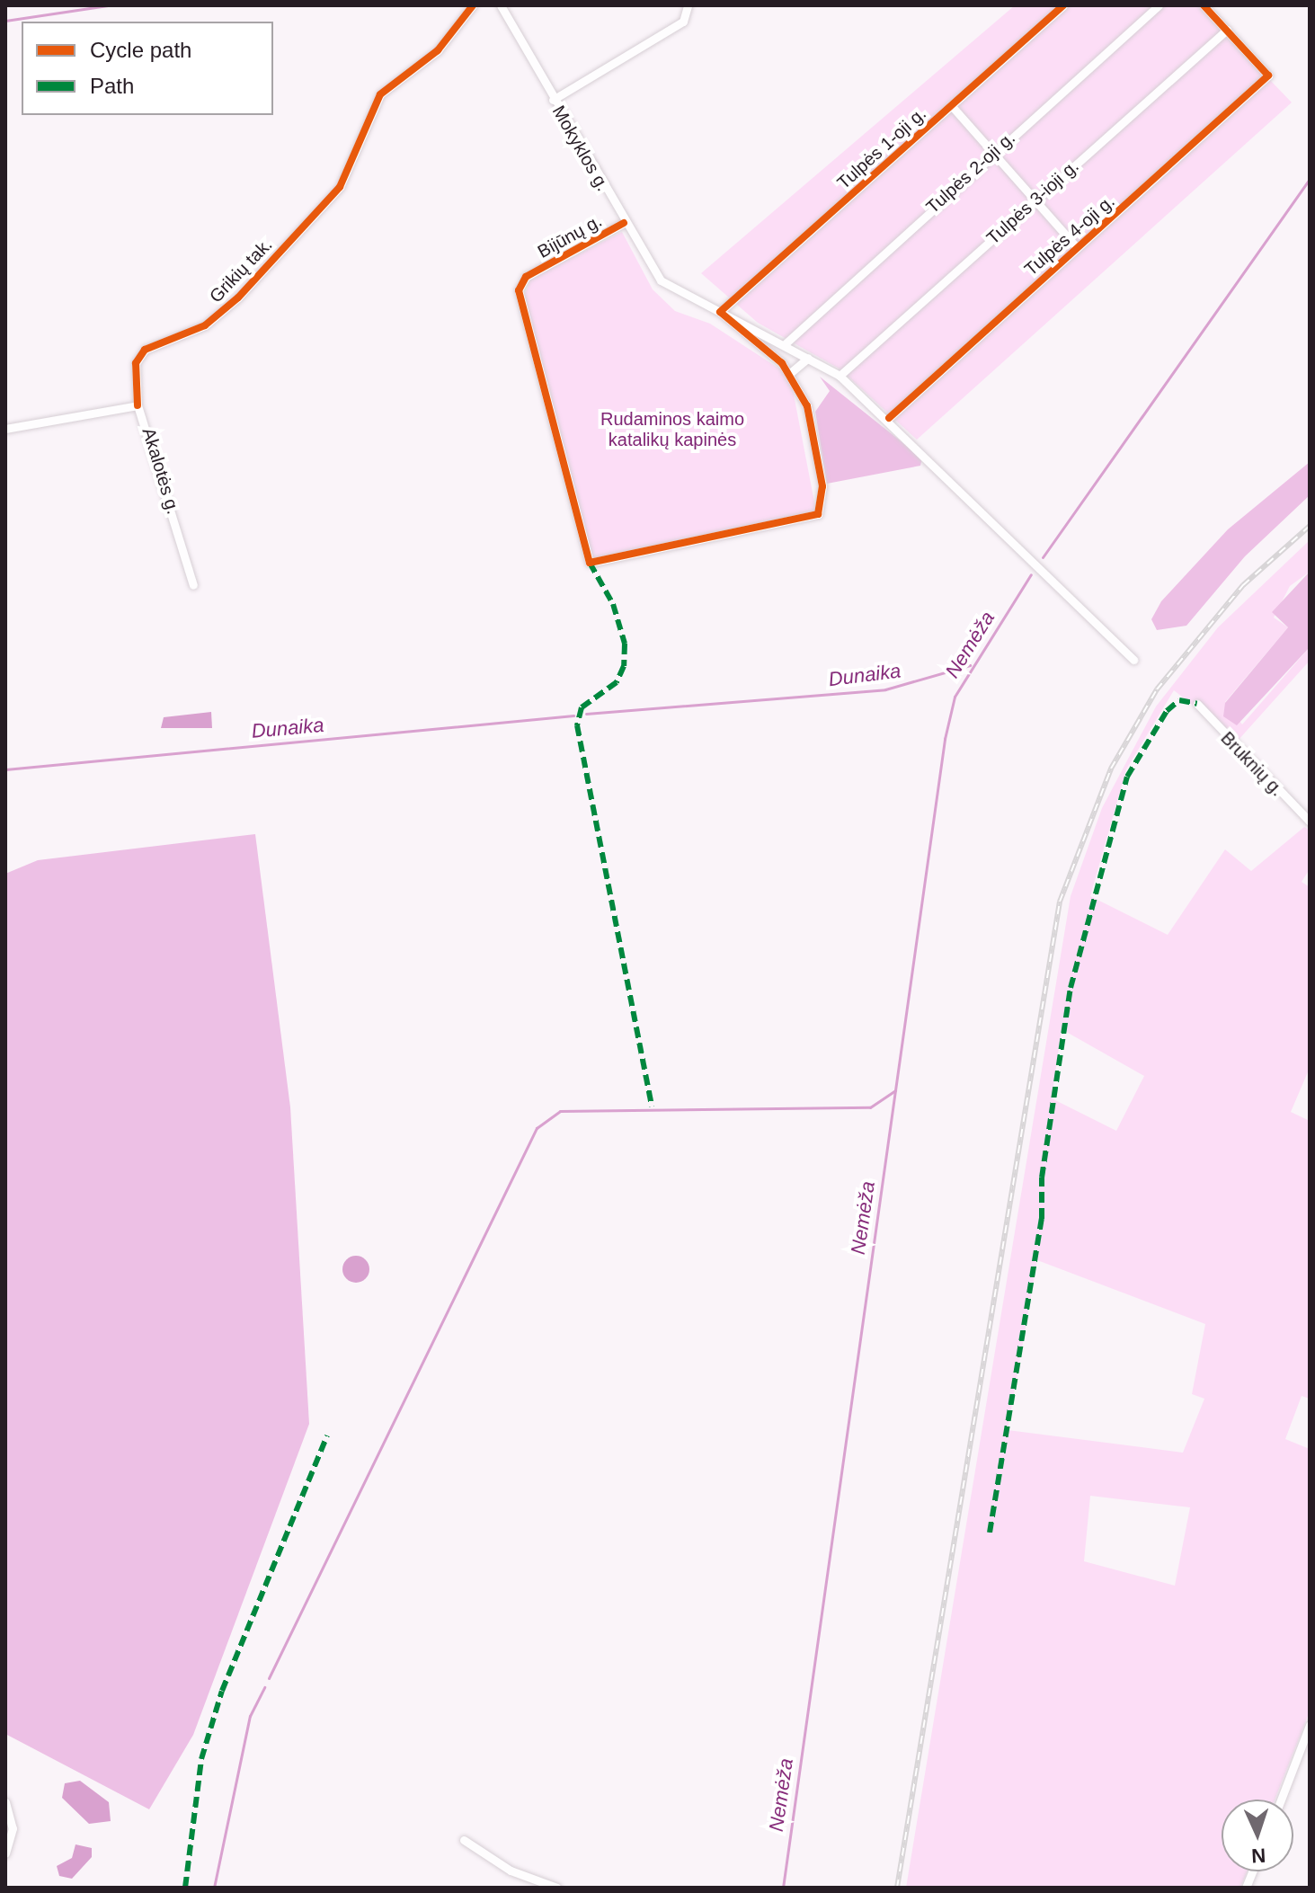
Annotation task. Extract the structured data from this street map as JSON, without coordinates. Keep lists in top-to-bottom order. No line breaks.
{"streets":{"street":["Mokyklos g.","Tulpės 1-oji g.","Tulpės 2-oji g.","Tulpės 3-ioji g.","Tulpės 4-oji g.","Bijūnų g.","Grikių tak.","Akalotės g.","Bruknių g."]},"crossings":[["Mokyklos g.","Tulpės 1-oji g."],["Mokyklos g.","Tulpės 2-oji g."],["Mokyklos g.","Tulpės 3-ioji g."],["Mokyklos g.","Tulpės 4-oji g."],["Mokyklos g.","Bijūnų g."],["Tulpės 3-ioji g.","Tulpės 4-oji g."],["Grikių tak.","Akalotės g."]],"water":["Nemėža","Dunaika"],"parks":["Rudaminos kaimo katalikų kapinės"],"legend":["Cycle path","Path"],"north":"bottom"}
